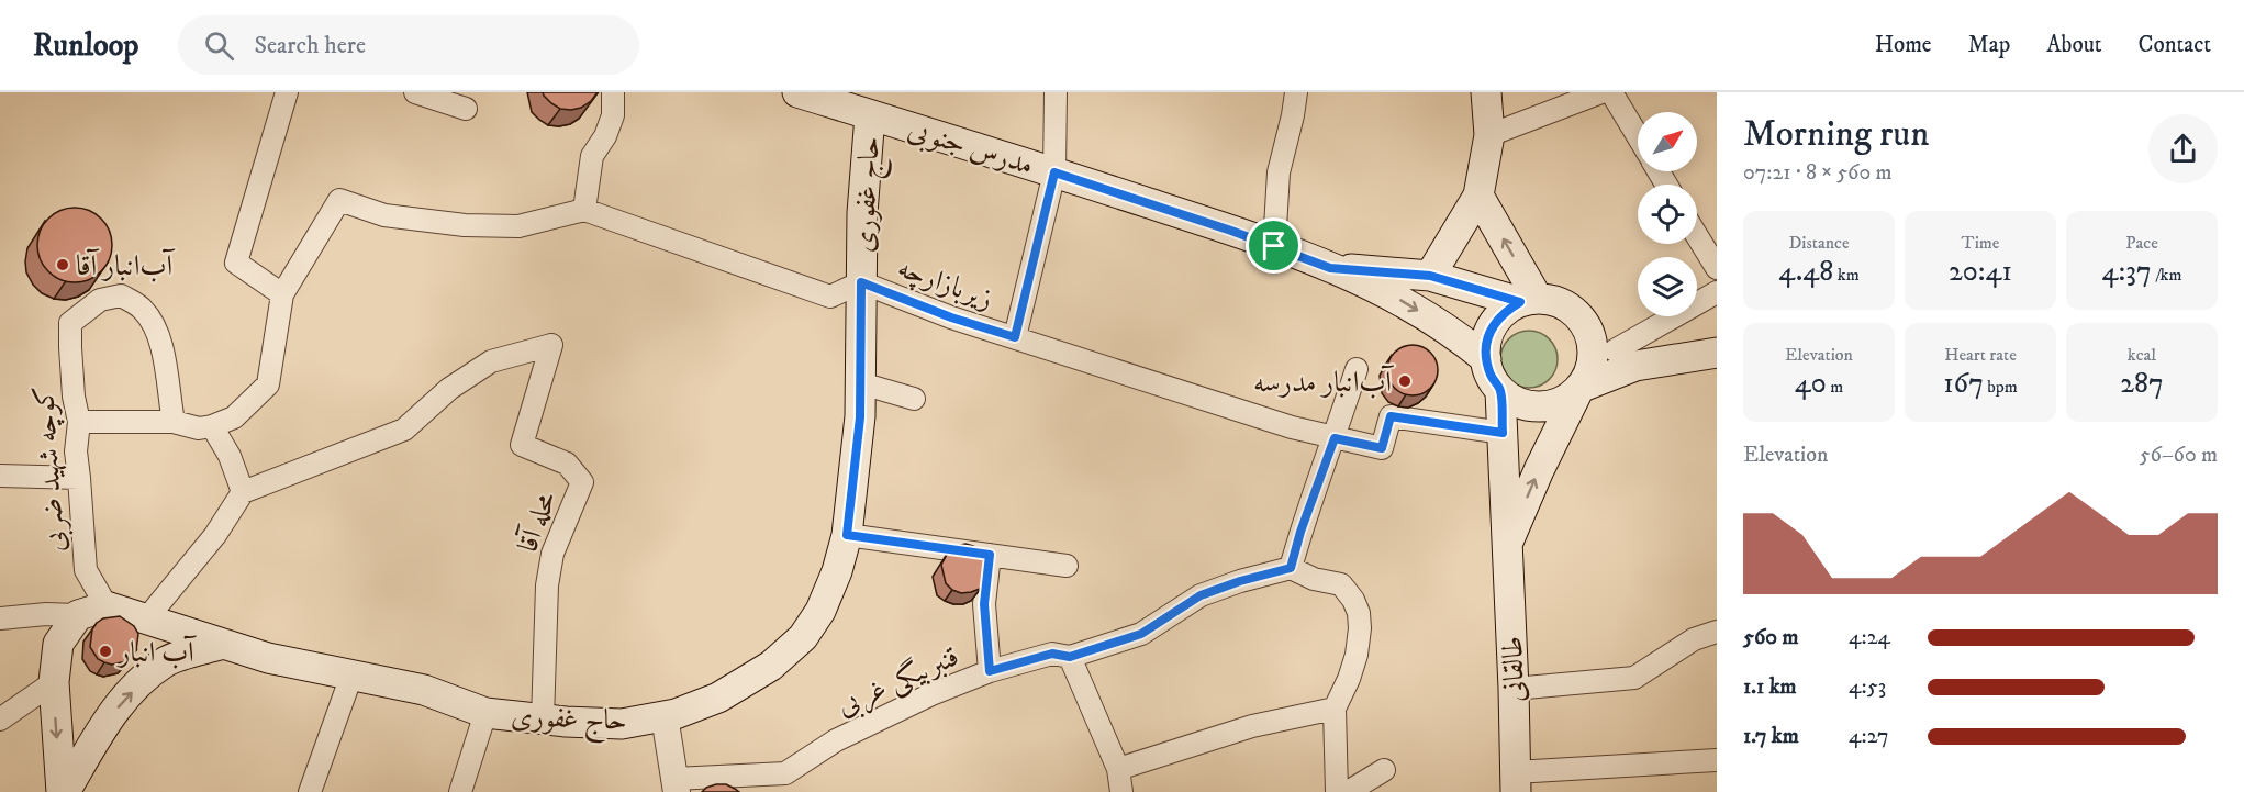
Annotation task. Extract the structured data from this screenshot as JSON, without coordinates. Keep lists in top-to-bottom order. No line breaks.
{"streets":{"main road":["مدرس جنوبی","حاج غفوری","طالقانی"],"street":["زیربازارچه","کوچه شهید ضربی","محله آقا","قنبربیگی غربی"]},"crossings":[["مدرس جنوبی","حاج غفوری"],["مدرس جنوبی","طالقانی"],["حاج غفوری","زیربازارچه"],["حاج غفوری","کوچه شهید ضربی"],["حاج غفوری","محله آقا"],["زیربازارچه","طالقانی"]],"places":["آب‌انبار آقا","آب‌انبار مدرسه","آب انبار"],"north":"top right","page":{"header":"Runloop","search":"Search here","nav":["Home","Map","About","Contact"],"heading":["Morning run","07:21 · 8 × 560 m"],"stats":[["Distance","4.48 km"],["Time","20:41"],["Pace","4:37 /km"],["Elevation","40 m"],["Heart rate","167 bpm"],["kcal","287"]],"chart":["Elevation","56–60 m"],"list":[{"name":"560 m","note":"4:24"},{"name":"1.1 km","note":"4:53"},{"name":"1.7 km","note":"4:27"}]}}
